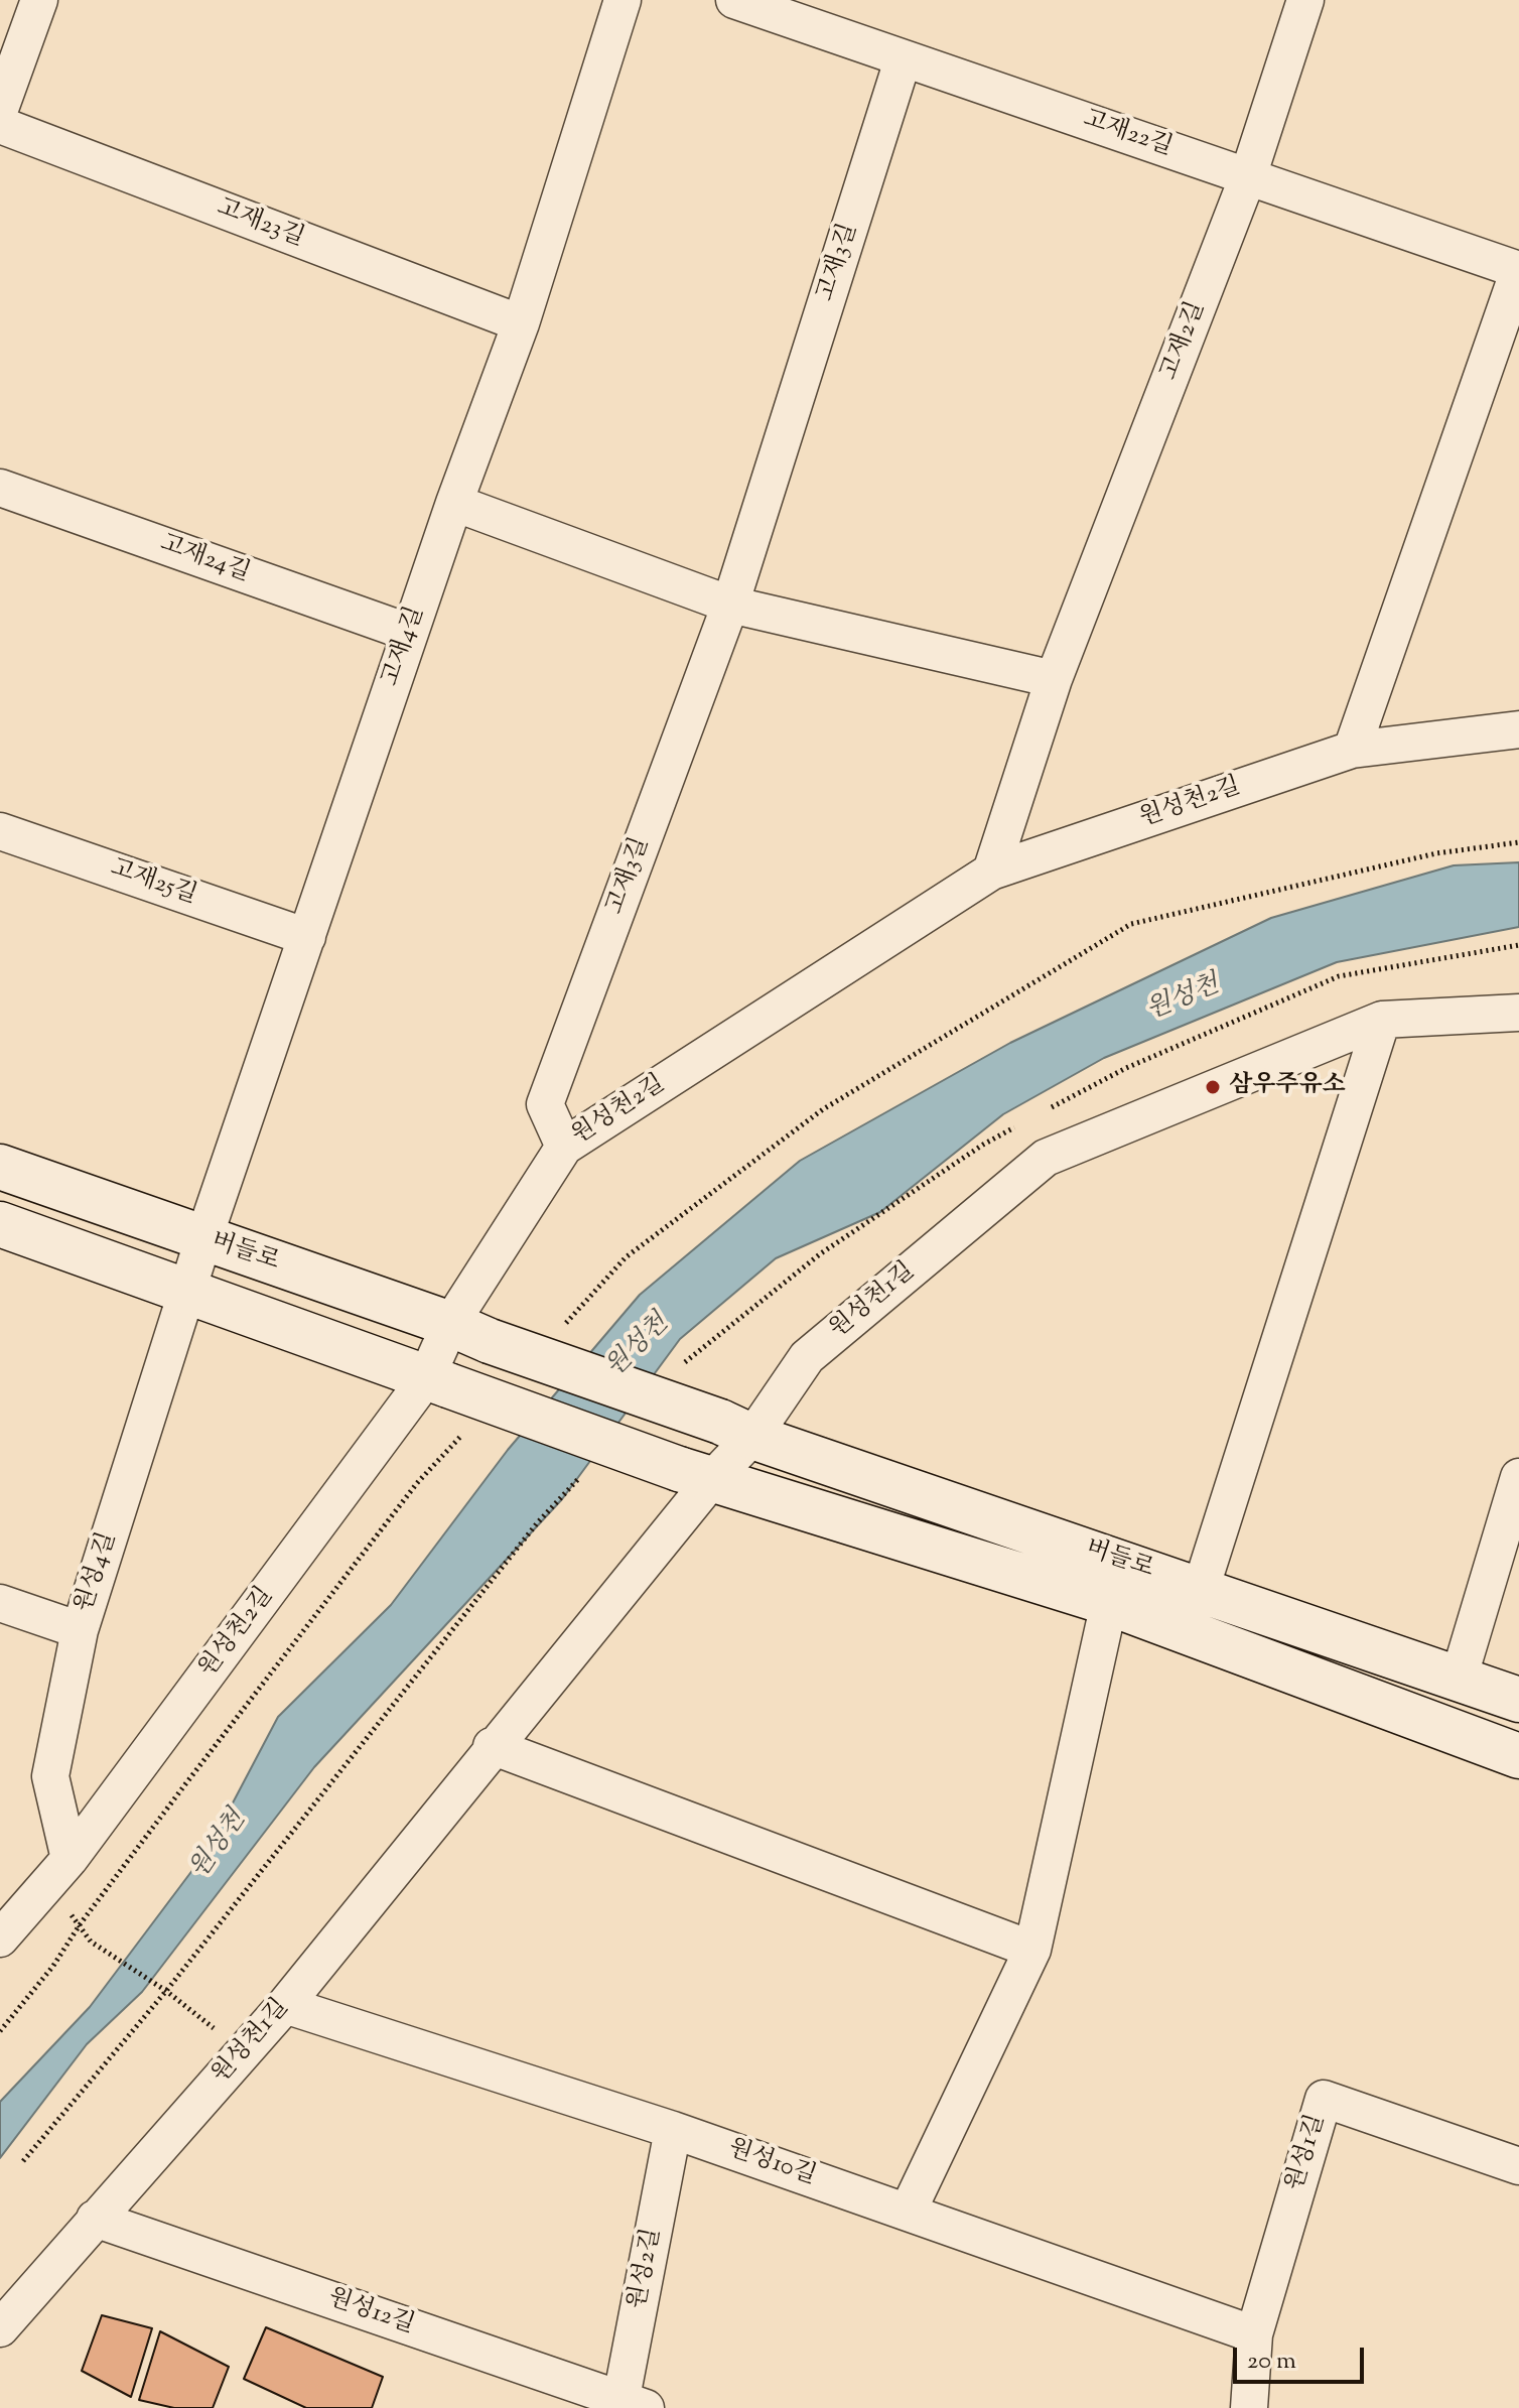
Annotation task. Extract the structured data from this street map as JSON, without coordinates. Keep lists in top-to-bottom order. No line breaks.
{"streets":{"street":["고재22길","고재23길","고재3길","고재2길","고재24길","고재4길","원성천2길","고재25길","버들로","원성천1길","원성4길","원성1길","원성10길","원성2길","원성12길"]},"crossings":[["고재22길","고재3길"],["고재22길","고재2길"],["고재22길","원성천2길"],["고재23길","고재4길"],["고재3길","원성천2길"],["고재2길","원성천2길"],["고재24길","고재4길"],["고재4길","고재25길"],["고재4길","버들로"],["고재4길","원성4길"],["원성천2길","버들로"],["원성천2길","원성4길"],["버들로","원성천1길"],["버들로","원성10길"],["원성천1길","원성10길"],["원성천1길","원성12길"],["원성1길","원성10길"],["원성10길","원성2길"],["원성2길","원성12길"]],"water":["원성천"],"places":["삼우주유소"],"scale_bar":"20 m"}
